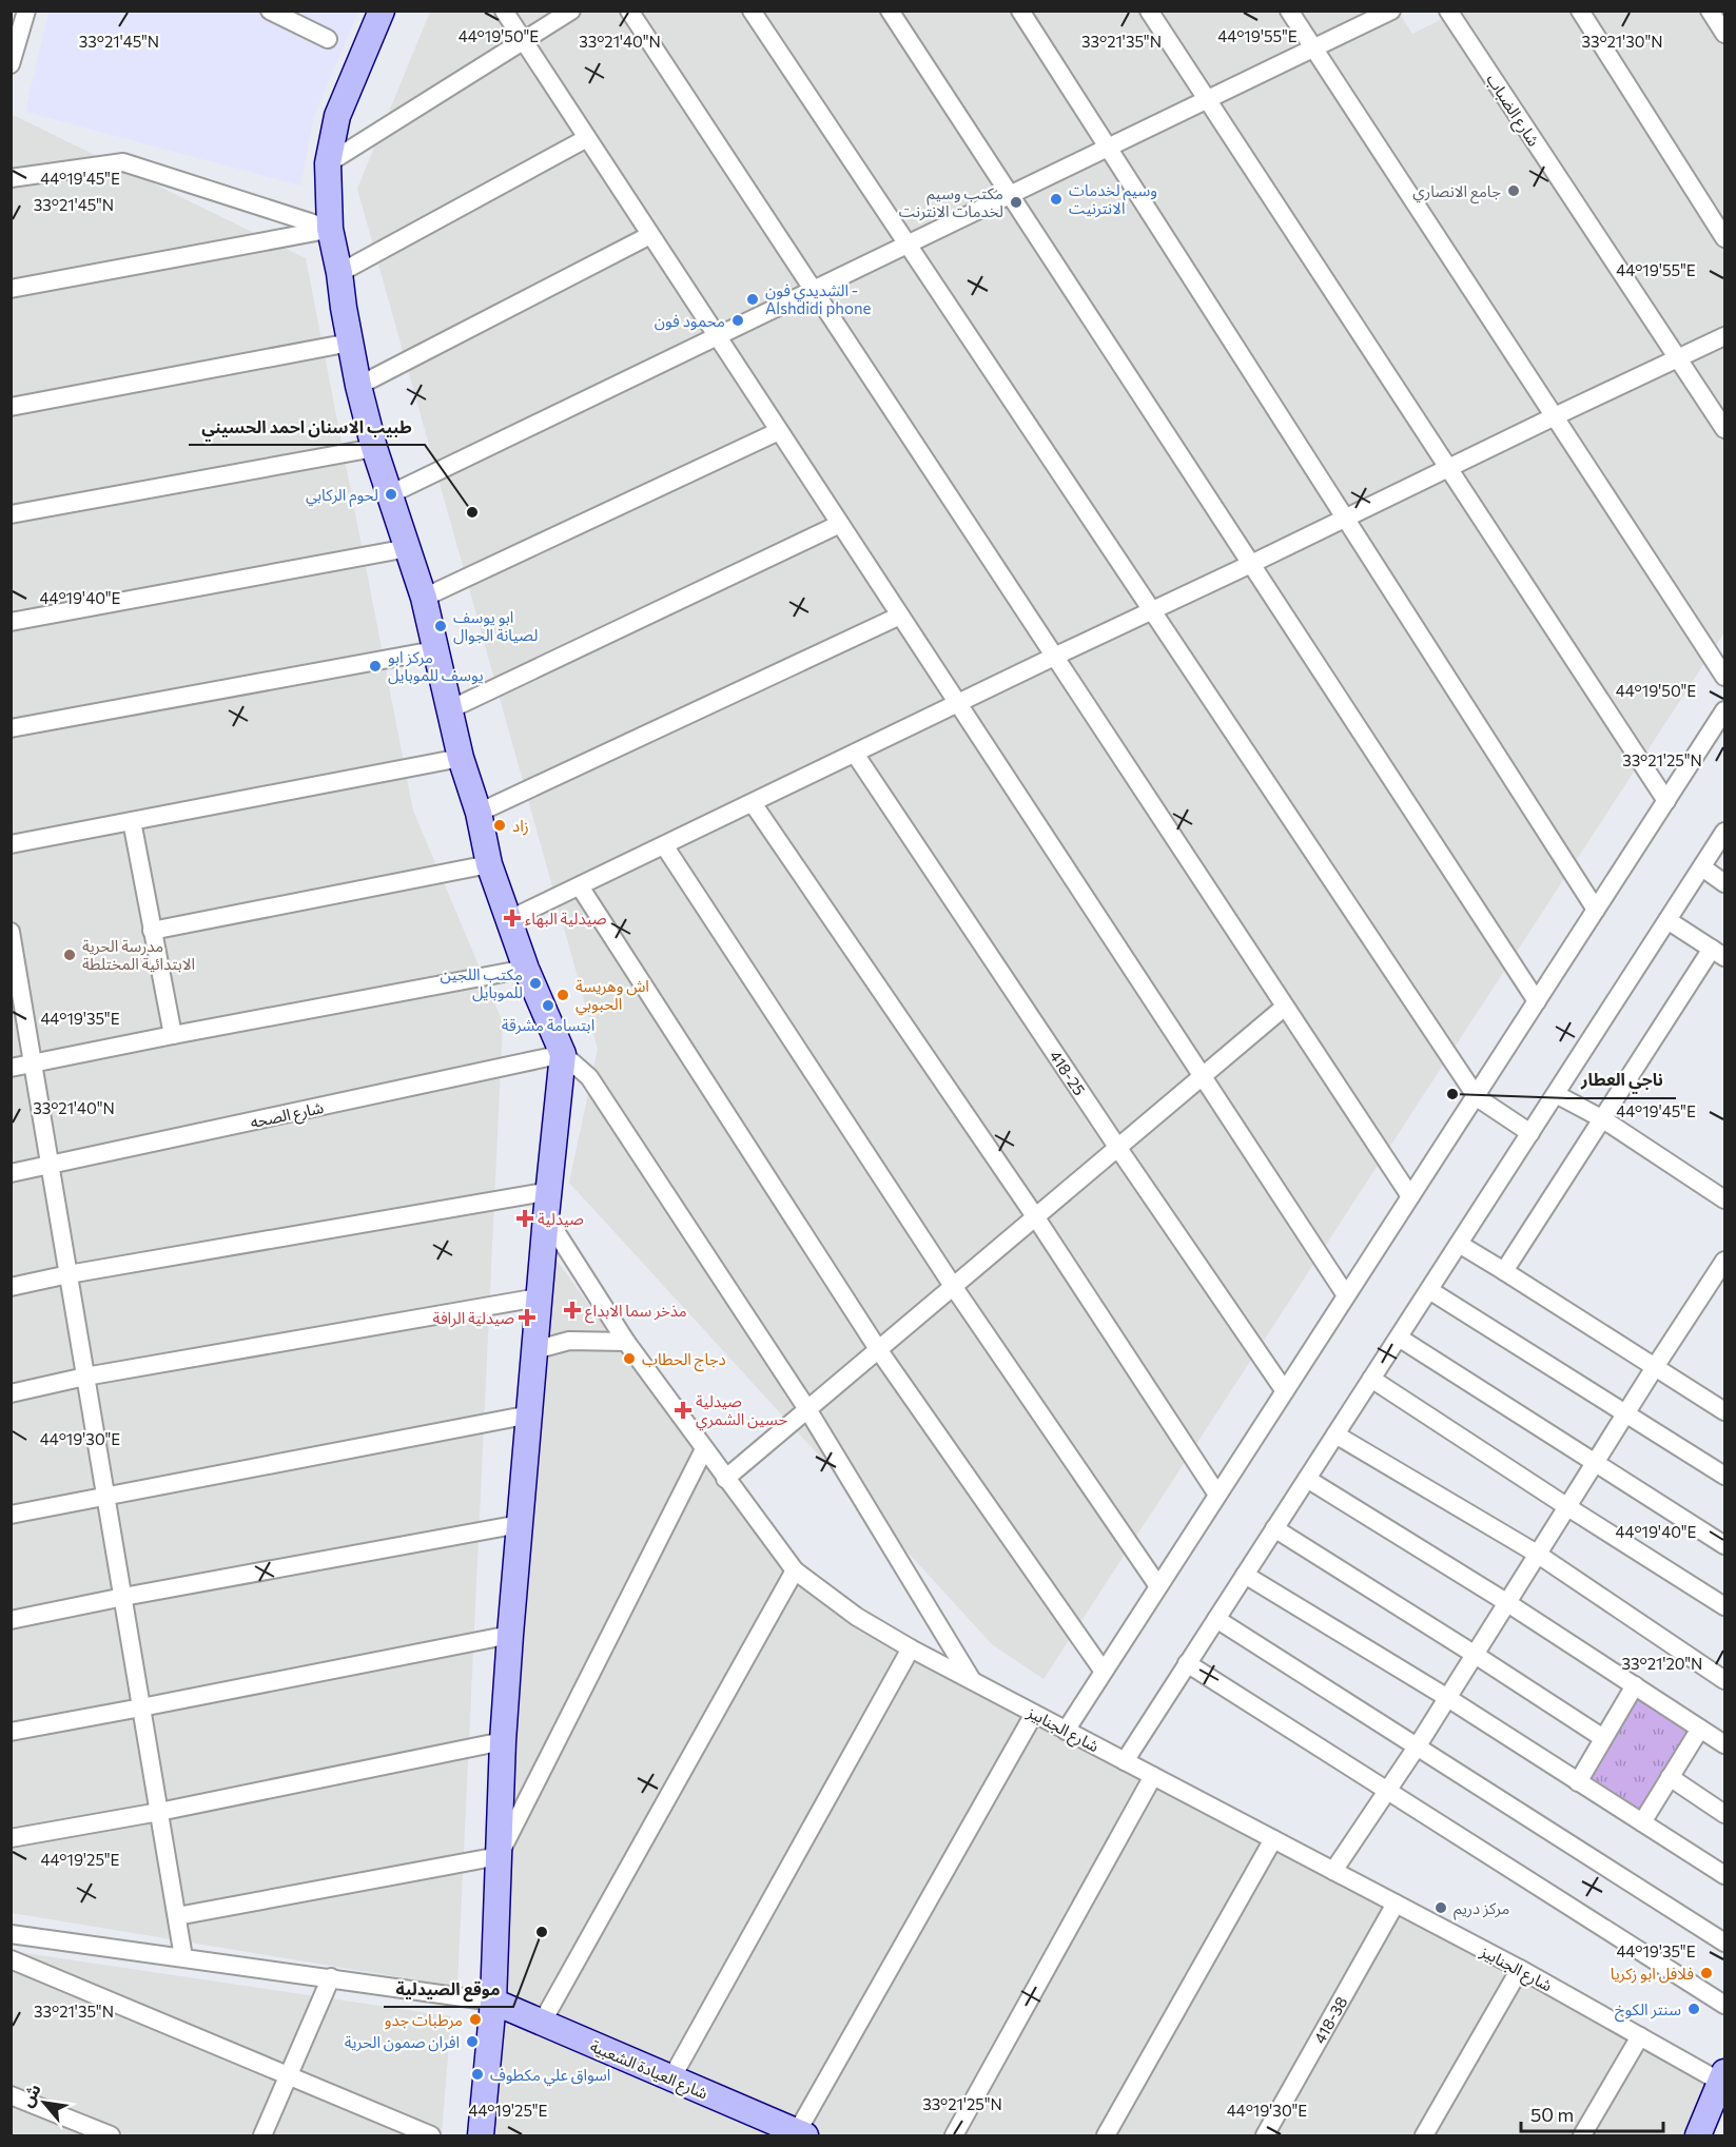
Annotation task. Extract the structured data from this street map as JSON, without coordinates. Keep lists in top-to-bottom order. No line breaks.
{"streets":{"street":["شارع الضباب","418-25","شارع الصحه","شارع الجنابيز","418-38","شارع العيادة الشعبية"]},"crossings":[["شارع الجنابيز","418-38"]],"places":{"other":["جامع الانصاري","وسيم لخدمات الانترنيت","مكتب وسيم لخدمات الانترنت","الشديدي فون - Alshdidi phone","محمود فون","لحوم الركابي","طبيب الاسنان احمد الحسيني","ابو يوسف لصيانة الجوال","مركز ابو يوسف للموبايل","زاد","مدرسة الحرية الابتدائية المختلطة","مكتب اللجين للموبايل","اش وهريسة الحبوبي","ابتسامة مشرقة","ناجي العطار","دجاج الحطاب","مركز دريم","موقع الصيدلية","فلافل ابو زكريا","سنتر الكوخ","مرطبات جدو","افران صمون الحرية","اسواق علي مكطوف"],"health":["صيدلية البهاء","صيدلية","مذخر سما الابداع","صيدلية الرافة","صيدلية حسين الشمري"]},"scale_bar":"50 m","north":"top left","coordinates":["44°19'55\"E","44°19'50\"E","33°21'45\"N","33°21'40\"N","33°21'35\"N","33°21'30\"N","44°19'45\"E","44°19'40\"E","33°21'25\"N","44°19'35\"E","44°19'30\"E","33°21'20\"N","44°19'25\"E"]}
